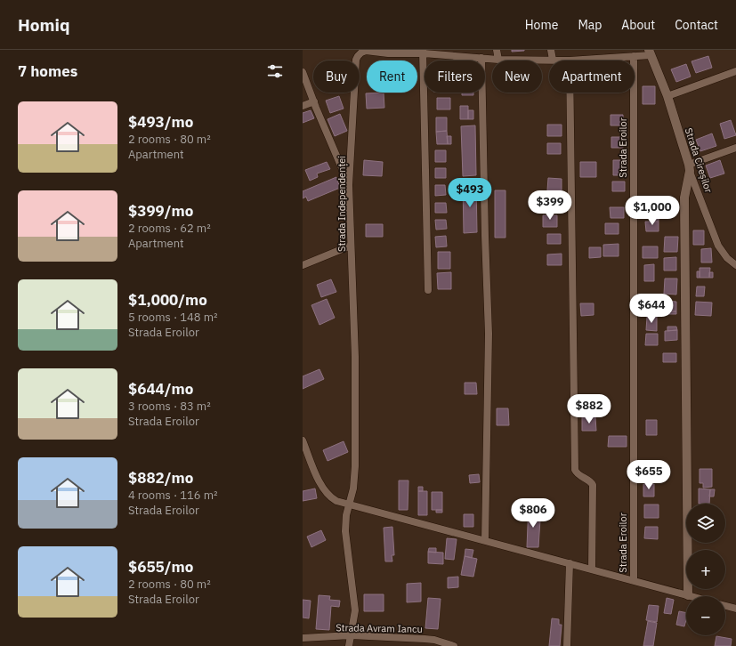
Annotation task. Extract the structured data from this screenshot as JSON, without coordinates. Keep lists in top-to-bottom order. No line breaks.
{"streets":{"street":["Strada Eroilor","Strada Cireșilor","Strada Independenței","Strada Avram Iancu"]},"crossings":[["Strada Eroilor","Strada Independenței"],["Strada Cireșilor","Strada Independenței"],["Strada Independenței","Strada Avram Iancu"]],"page":{"header":"Homiq","nav":["Home","Map","About","Contact"],"heading":"7 homes","chip":["Buy","Rent","Filters","New","Apartment"],"list":[{"name":"$493/mo","note":"2 rooms · 80 m² · Apartment"},{"name":"$399/mo","note":"2 rooms · 62 m² · Apartment"},{"name":"$1,000/mo","note":"5 rooms · 148 m² · Strada Eroilor"},{"name":"$644/mo","note":"3 rooms · 83 m² · Strada Eroilor"},{"name":"$882/mo","note":"4 rooms · 116 m² · Strada Eroilor"},{"name":"$655/mo","note":"2 rooms · 80 m² · Strada Eroilor"}],"price":["$493","$399","$1,000","$644","$882","$655","$806"],"map_buttons":["+","−"]}}
